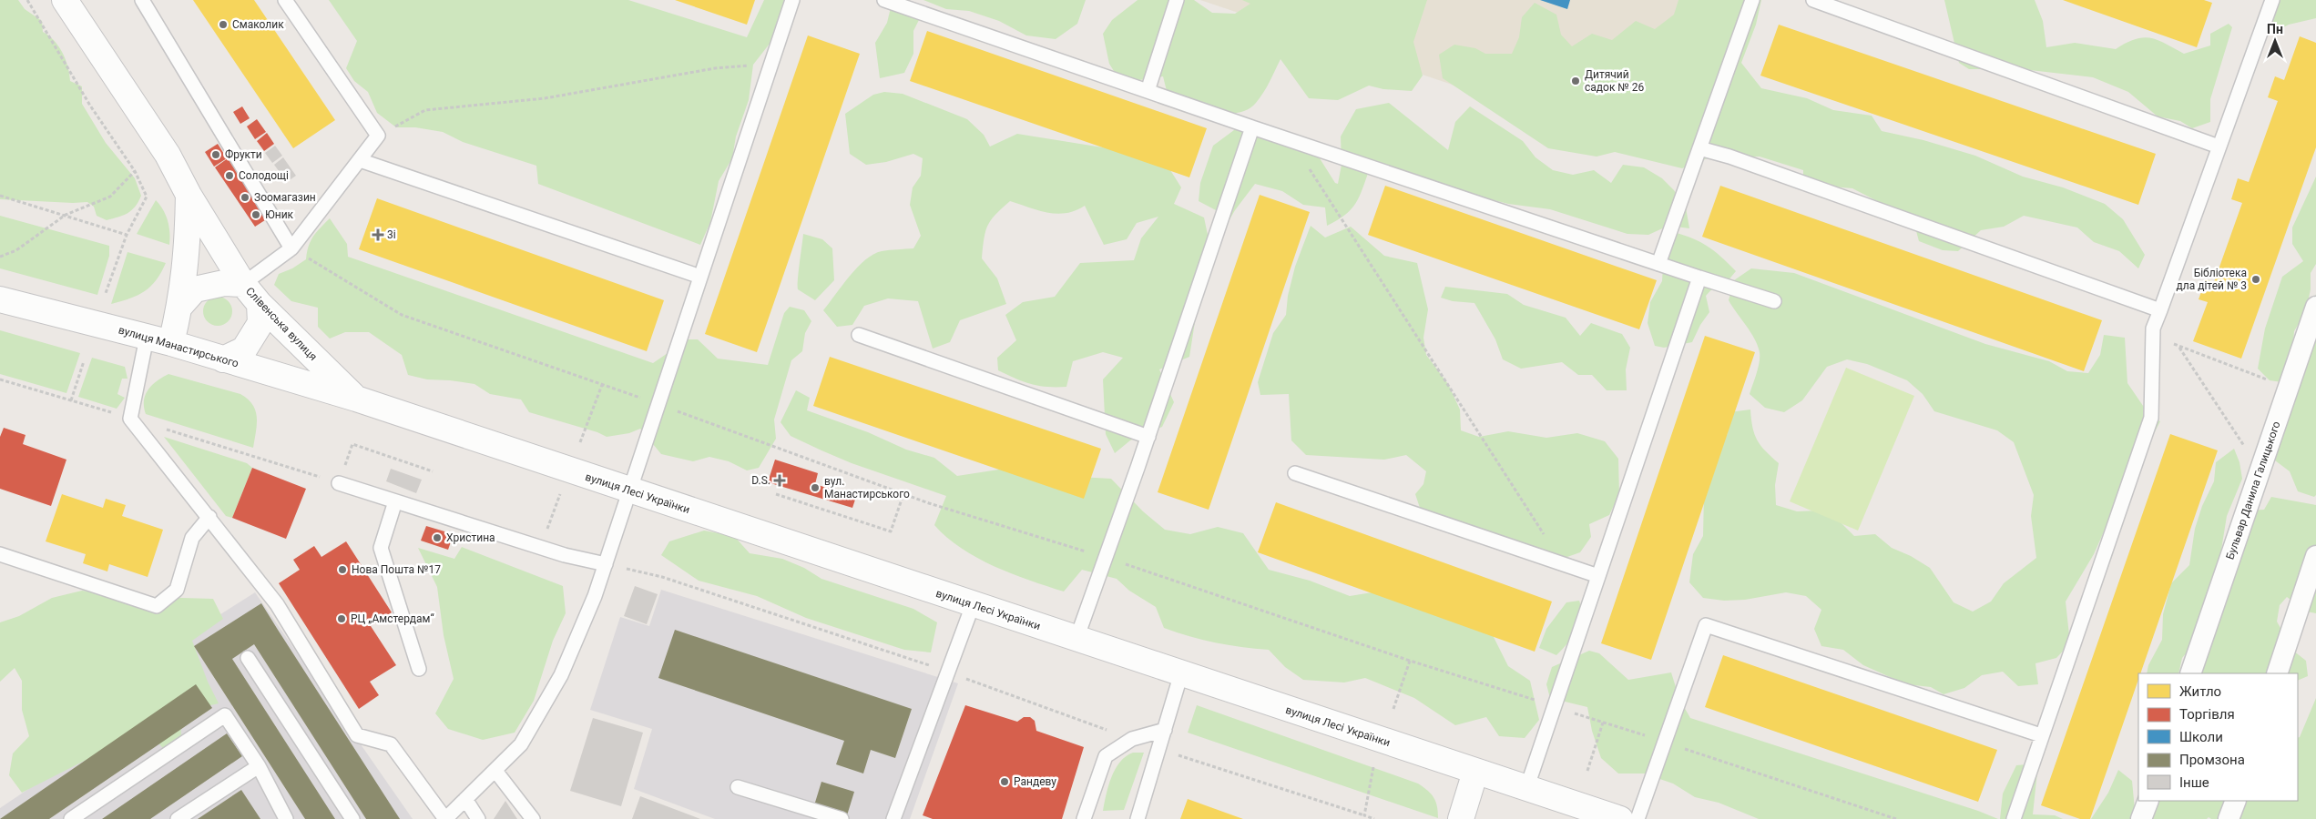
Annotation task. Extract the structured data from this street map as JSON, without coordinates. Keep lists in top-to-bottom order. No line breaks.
{"streets":{"main road":["Слівенська вулиця","вулиця Манастирського","вулиця Лесі Українки"],"street":["Бульвар Данила Галицького"]},"crossings":[["Слівенська вулиця","вулиця Манастирського"],["Слівенська вулиця","вулиця Лесі Українки"],["вулиця Манастирського","вулиця Лесі Українки"]],"places":{"other":["Смаколик","Дитячий садок № 26","Фрукти","Солодощі","Зоомагазин","Юник","Бібліотека дла дітей № 3","вул. Манастирського","Христина","Нова Пошта №17","РЦ „Амстердам“","Рандеву"],"health":["3і","D.S."]},"legend":["Житло","Торгівля","Школи","Промзона","Інше"],"north":"top"}
